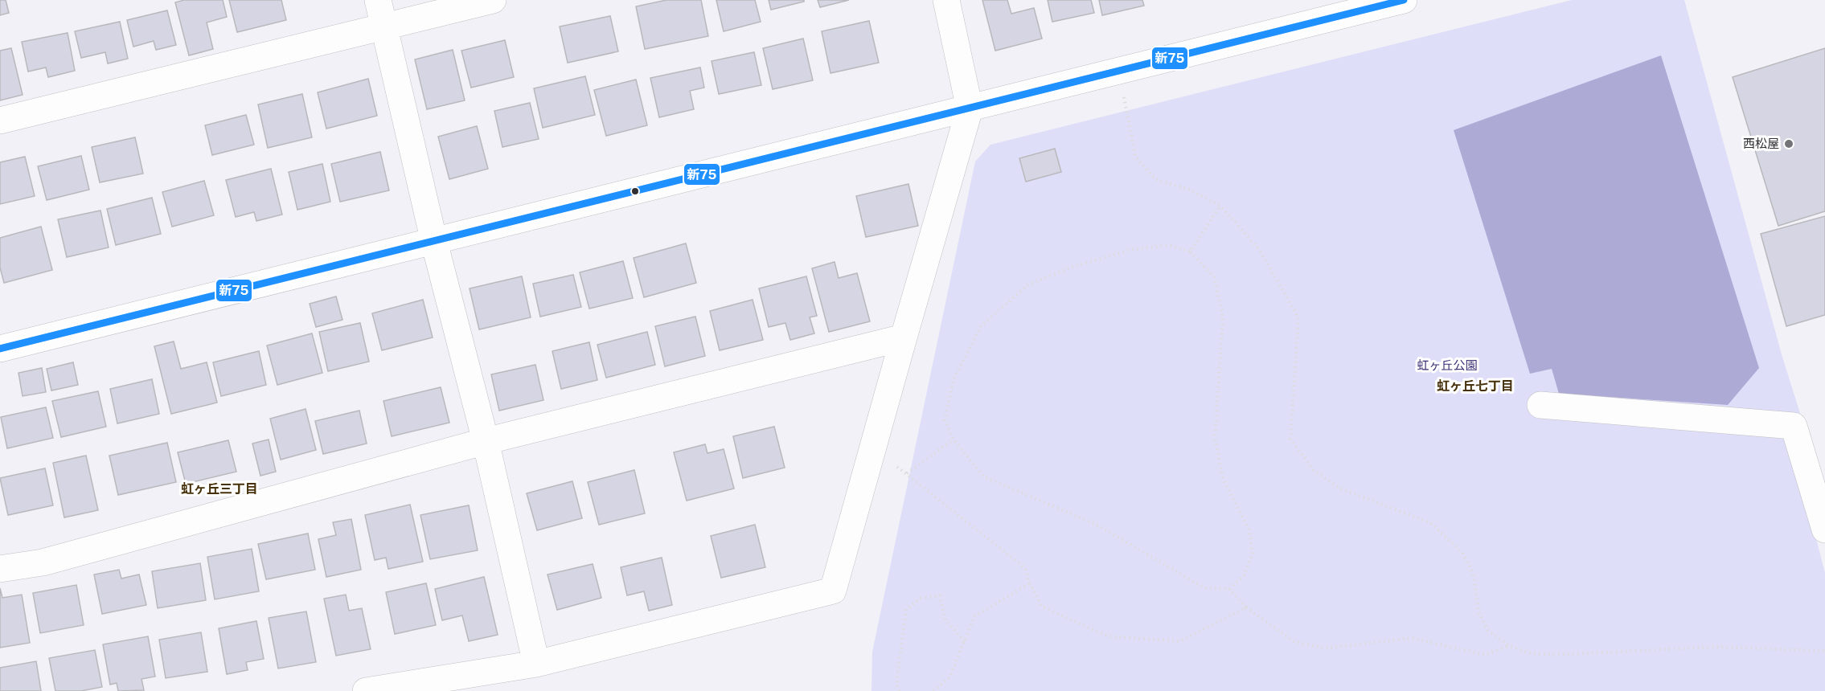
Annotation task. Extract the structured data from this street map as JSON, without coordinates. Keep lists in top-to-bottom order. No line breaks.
{"districts":["虹ヶ丘七丁目","虹ヶ丘三丁目"],"parks":["虹ヶ丘公園"],"places":["西松屋"],"lines":["transit line 新75"]}
